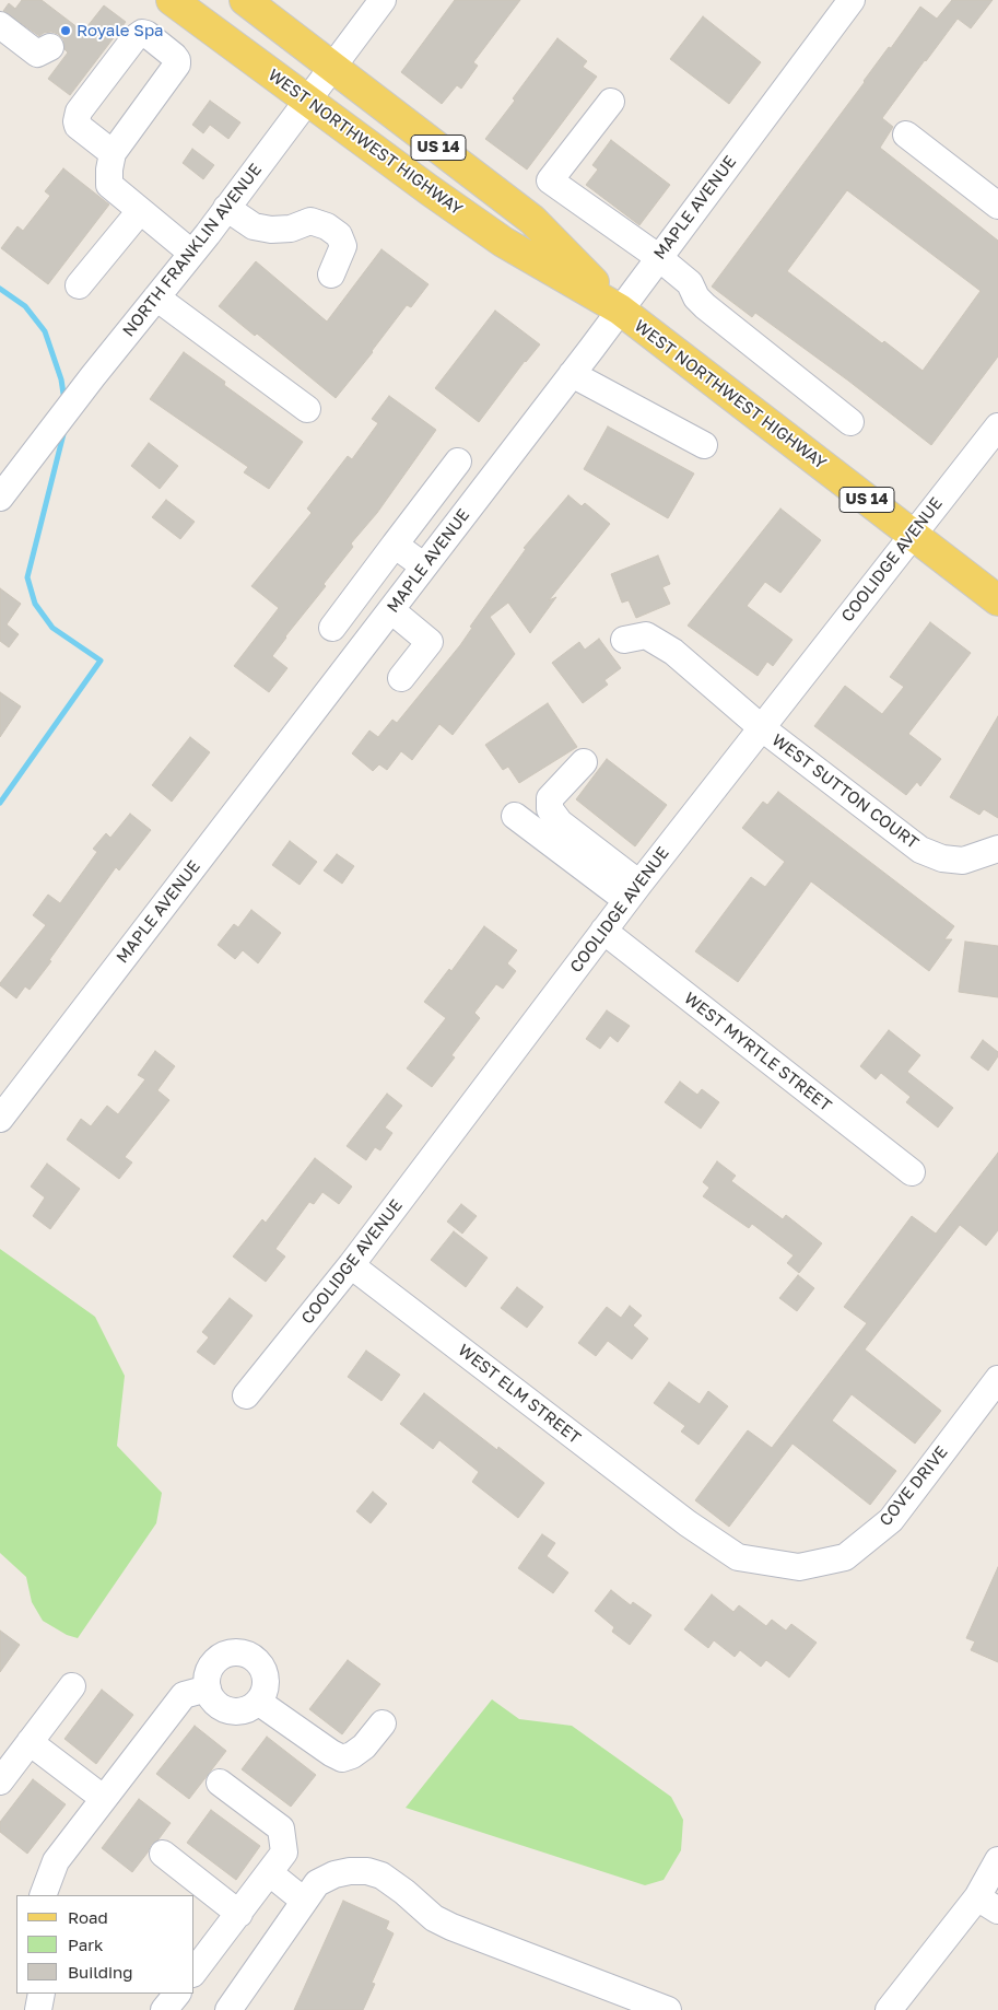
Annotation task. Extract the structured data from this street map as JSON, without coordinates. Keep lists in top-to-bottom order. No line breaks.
{"streets":{"main road":["WEST NORTHWEST HIGHWAY","US 14"],"street":["MAPLE AVENUE","NORTH FRANKLIN AVENUE","COOLIDGE AVENUE","WEST SUTTON COURT","WEST MYRTLE STREET","WEST ELM STREET","COVE DRIVE"]},"crossings":[["WEST NORTHWEST HIGHWAY","MAPLE AVENUE"],["WEST NORTHWEST HIGHWAY","NORTH FRANKLIN AVENUE"],["WEST NORTHWEST HIGHWAY","COOLIDGE AVENUE"],["COOLIDGE AVENUE","WEST SUTTON COURT"],["COOLIDGE AVENUE","WEST MYRTLE STREET"],["COOLIDGE AVENUE","WEST ELM STREET"],["WEST ELM STREET","COVE DRIVE"]],"places":["Royale Spa"],"legend":["Road","Park","Building"]}
